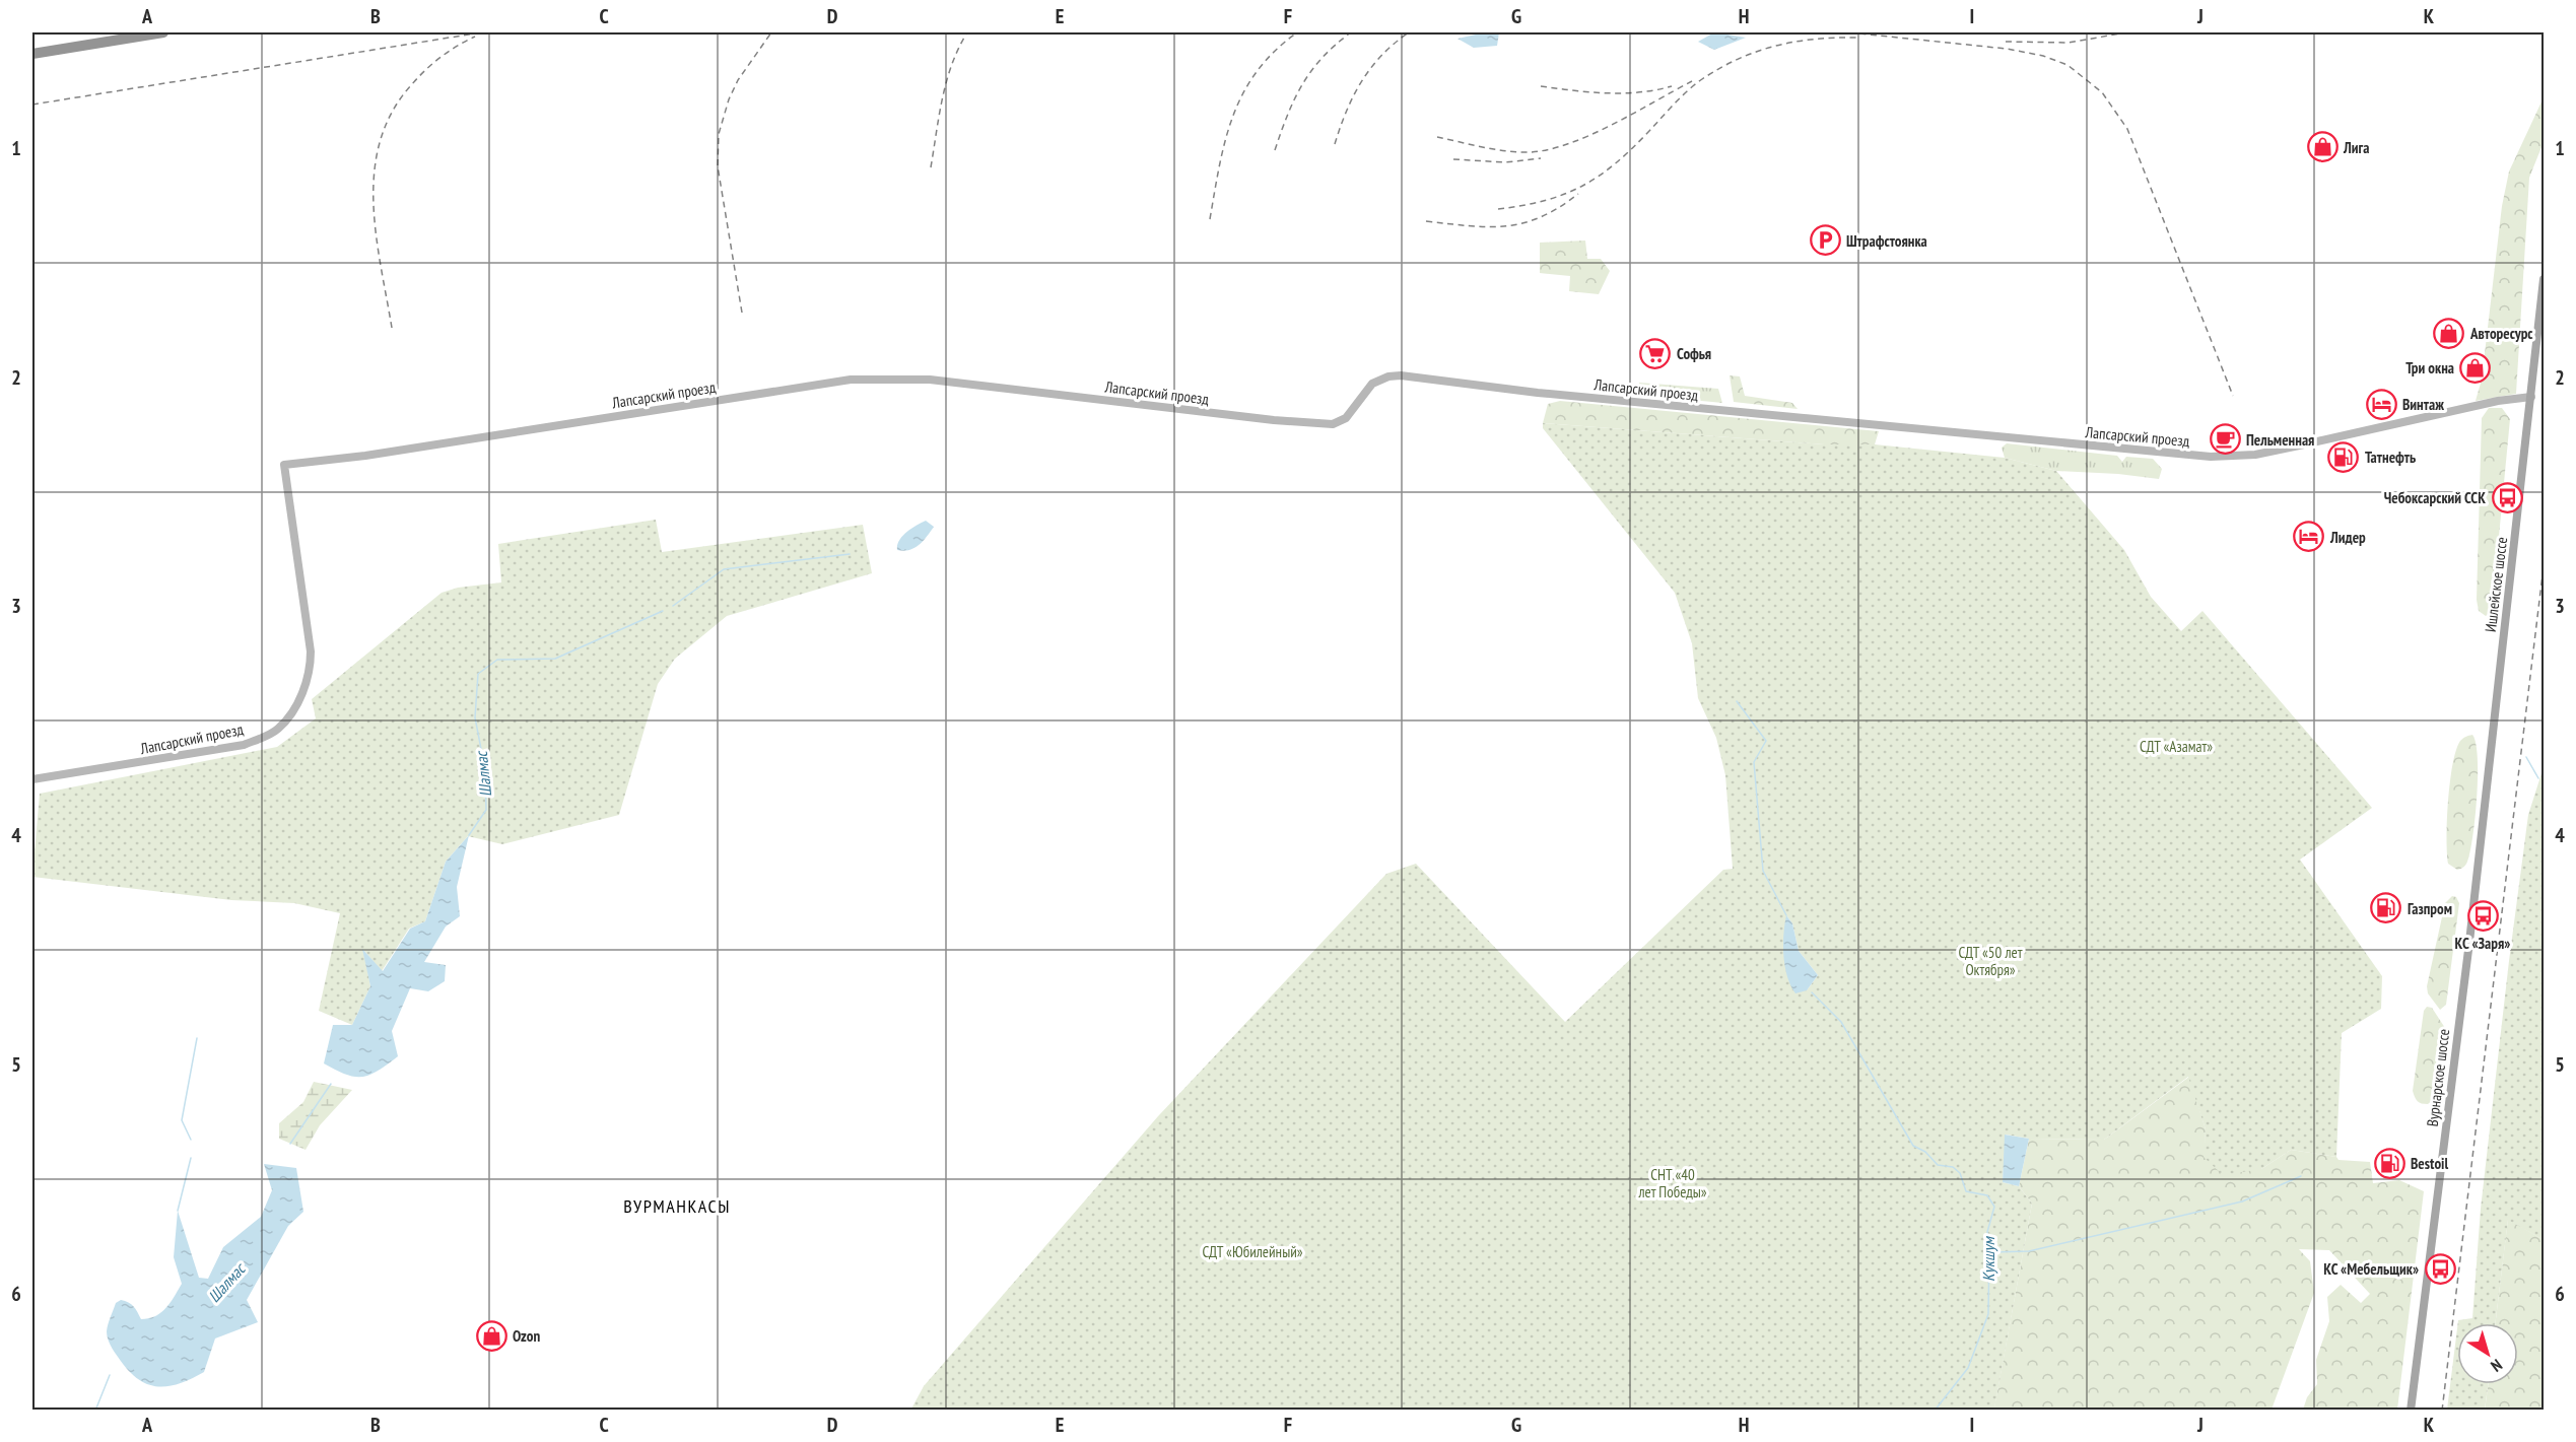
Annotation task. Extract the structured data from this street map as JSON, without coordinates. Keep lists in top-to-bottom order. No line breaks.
{"streets":{"main road":["Ишлейское шоссе","Вурнарское шоссе"],"street":["Лапсарский проезд"]},"crossings":[["Лапсарский проезд","Ишлейское шоссе"],["Ишлейское шоссе","Вурнарское шоссе"]],"districts":["ВУРМАНКАСЫ"],"water":["Шалмас","Кукшум"],"parks":["СДТ «Азамат»","СДТ «50 лет Октября»","СНТ «40 лет Победы»","СДТ «Юбилейный»"],"places":{"shop":["Лига","Авторесурс","Три окна","Ozon"],"parking":["Штрафстоянка"],"supermarket":["Софья"],"hotel":["Винтаж","Лидер"],"cafe":["Пельменная"],"fuel station":["Татнефть","Газпром","Bestoil"],"bus stop":["Чебоксарский ССК","КС «Заря»","КС «Мебельщик»"]},"north":"bottom right","grid":{"columns":["A","B","C","D","E","F","G","H","I","J","K"],"rows":["1","2","3","4","5","6"]}}
